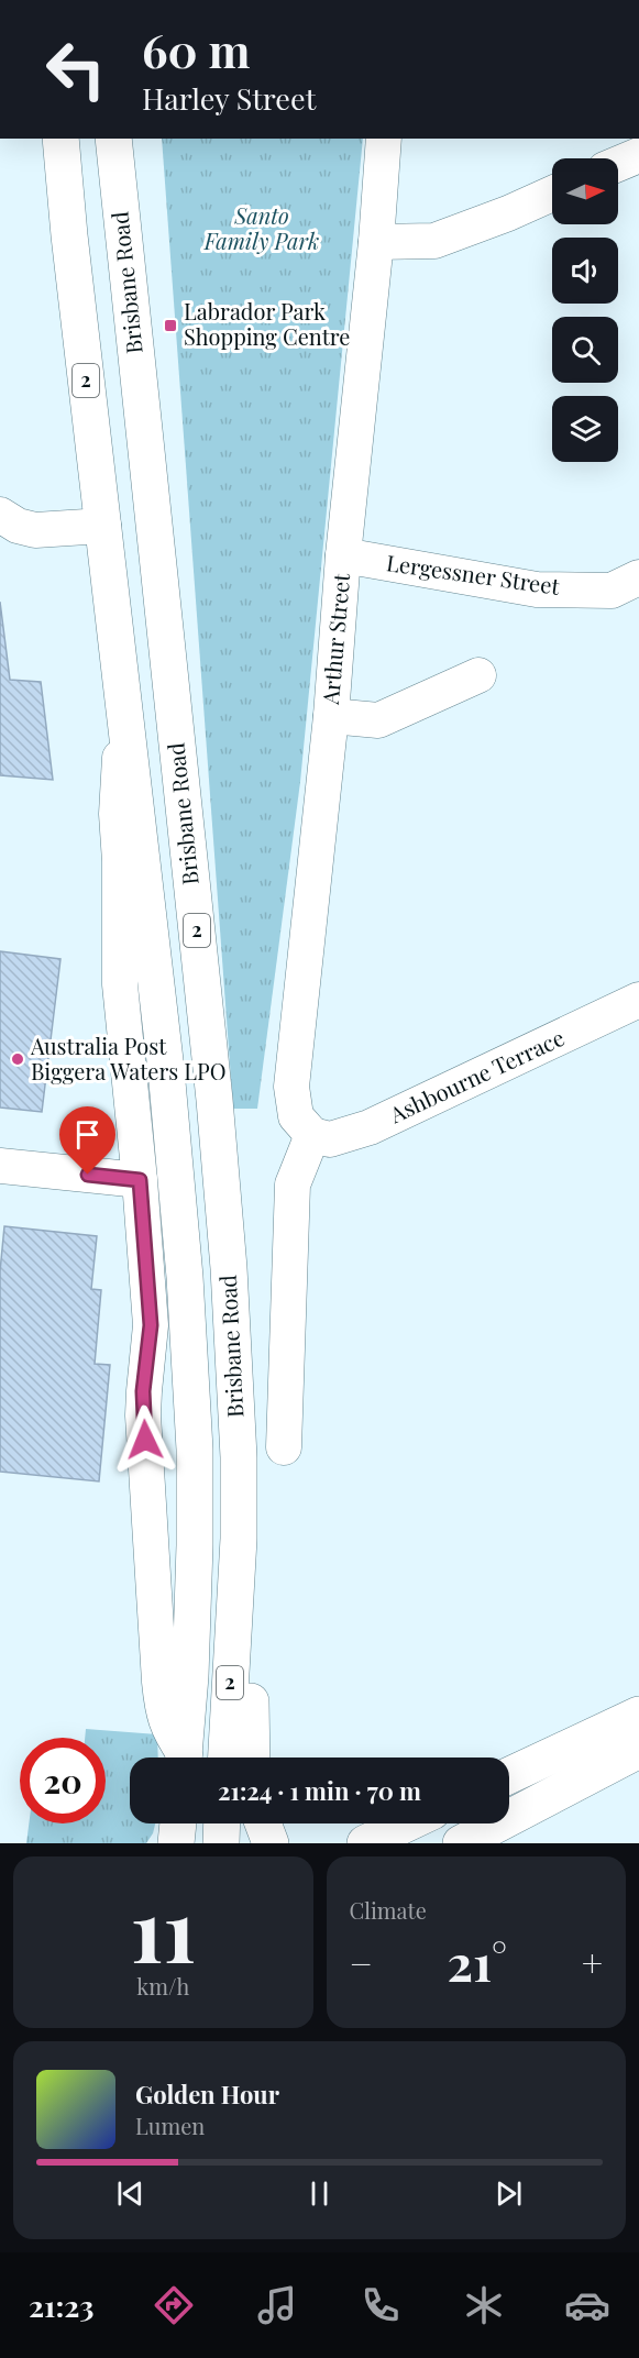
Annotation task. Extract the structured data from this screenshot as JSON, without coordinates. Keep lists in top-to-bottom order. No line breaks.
{"streets":{"main road":["Brisbane Road","2"],"street":["Lergessner Street","Arthur Street","Ashbourne Terrace"]},"crossings":[["Lergessner Street","Arthur Street"],["Arthur Street","Ashbourne Terrace"]],"parks":["Santo Family Park"],"places":{"transit":["Labrador Park Shopping Centre"],"other":["Australia Post Biggera Waters LPO"]},"north":"right","page":{"turn":["60 m","Harley Street"],"limit":"20","trip":"21:24 · 1 min · 70 m","tile":[["11","km/h"],"Climate"],"heat":["−","21°","+"],"song":["Golden Hour","Lumen"],"tabs":"21:23"}}
